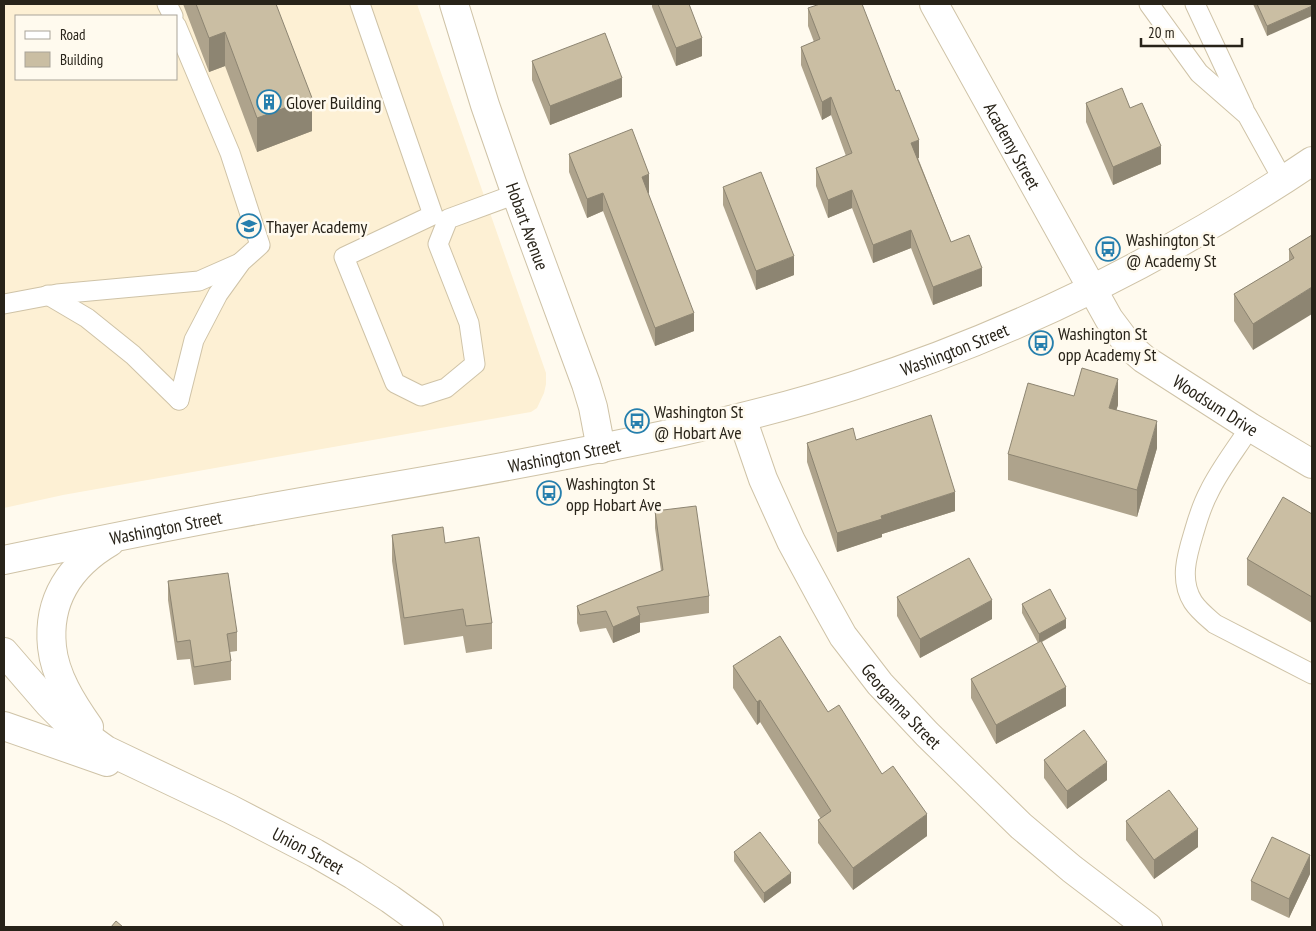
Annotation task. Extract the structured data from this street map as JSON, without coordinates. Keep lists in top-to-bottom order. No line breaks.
{"streets":{"main road":["Academy Street","Hobart Avenue","Washington Street","Woodsum Drive","Georganna Street","Union Street"]},"crossings":[["Academy Street","Washington Street"],["Academy Street","Woodsum Drive"],["Hobart Avenue","Washington Street"],["Washington Street","Woodsum Drive"],["Washington Street","Georganna Street"]],"places":{"building":["Glover Building"],"school or university":["Thayer Academy"],"bus stop":["Washington St @ Academy St","Washington St opp Academy St","Washington St @ Hobart Ave","Washington St opp Hobart Ave"]},"legend":["Road","Building"],"scale_bar":"20 m"}
